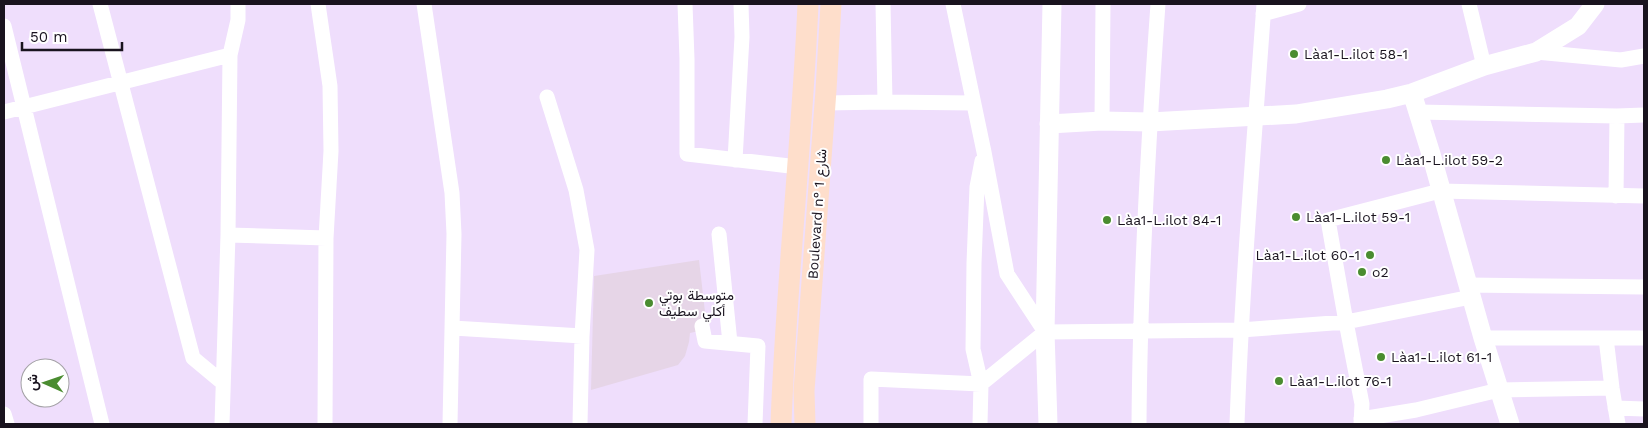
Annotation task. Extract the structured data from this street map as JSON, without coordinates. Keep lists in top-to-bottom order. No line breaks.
{"streets":{"main road":["Boulevard n° شارع 1"]},"places":["Làa1-L.ilot 58-1","Làa1-L.ilot 59-2","Làa1-L.ilot 59-1","Làa1-L.ilot 84-1","Làa1-L.ilot 60-1","o2","متوسطة بوتي أكلي سطيف","Làa1-L.ilot 61-1","Làa1-L.ilot 76-1"],"scale_bar":"50 m","north":"left"}
